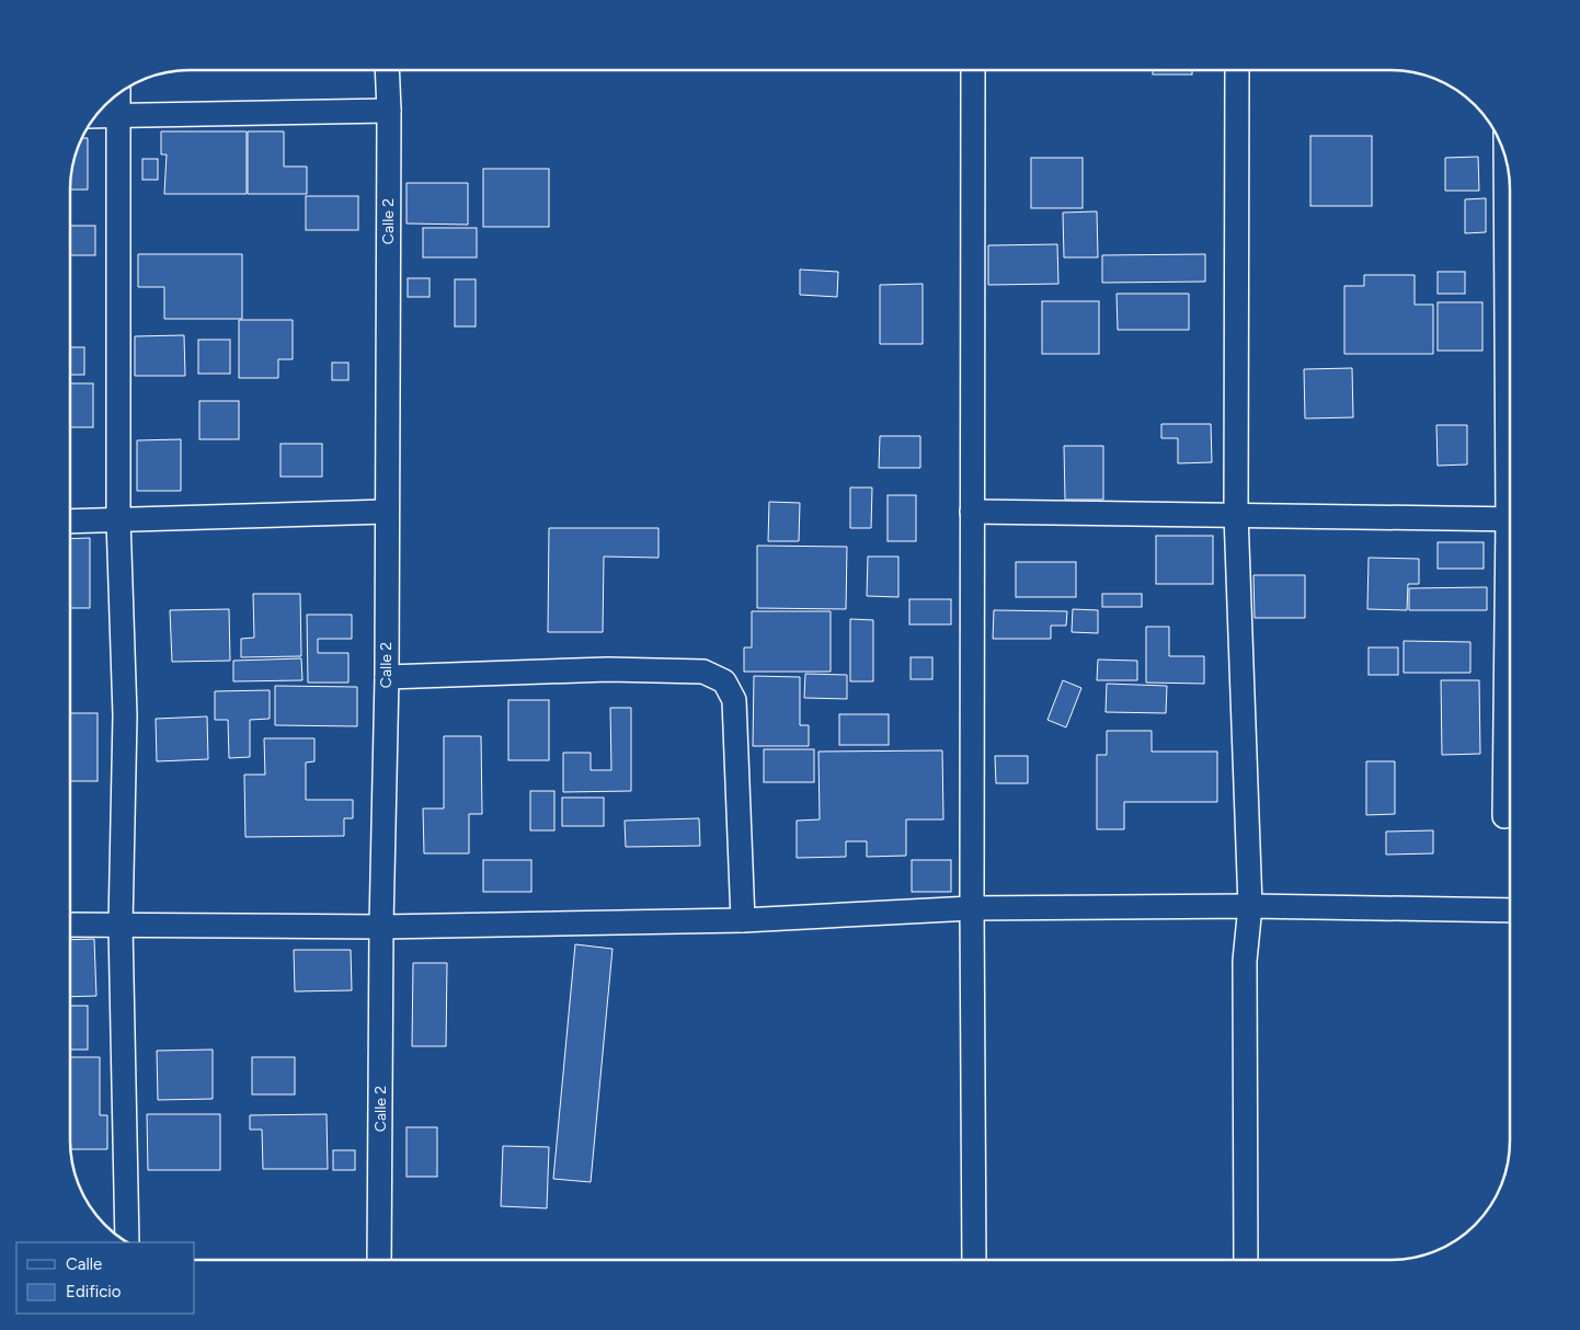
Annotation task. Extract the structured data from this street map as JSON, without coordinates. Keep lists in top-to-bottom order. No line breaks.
{"streets":{"street":["Calle 2"]},"legend":["Calle","Edificio"]}
